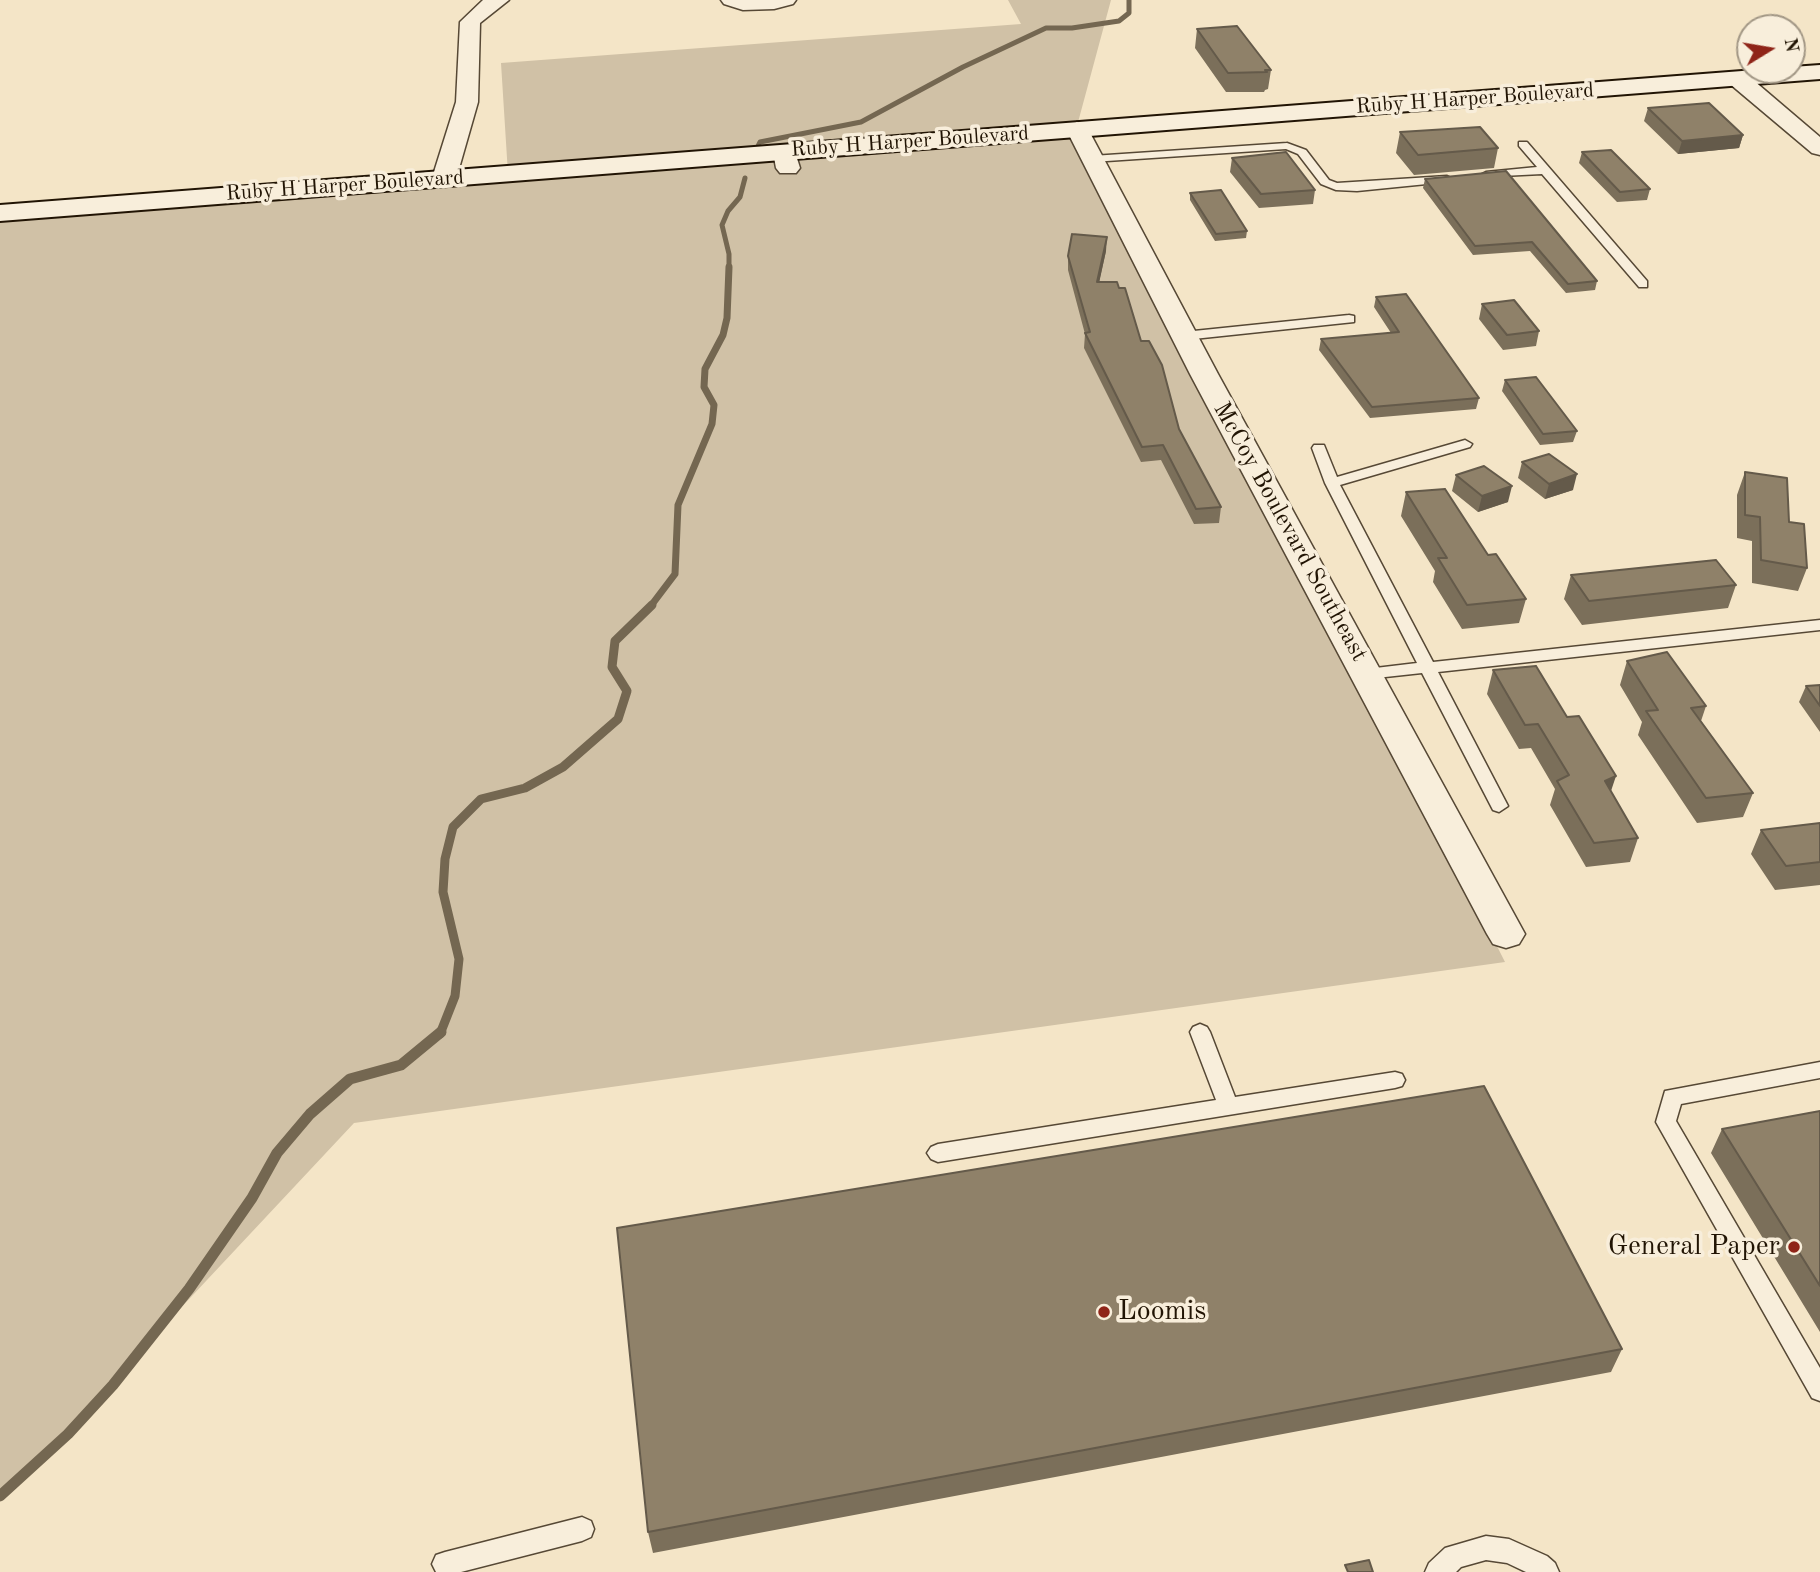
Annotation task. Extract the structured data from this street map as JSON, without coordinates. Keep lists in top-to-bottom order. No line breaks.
{"streets":{"street":["Ruby H Harper Boulevard","McCoy Boulevard Southeast"]},"crossings":[["Ruby H Harper Boulevard","McCoy Boulevard Southeast"]],"places":["General Paper","Loomis"],"north":"right"}
